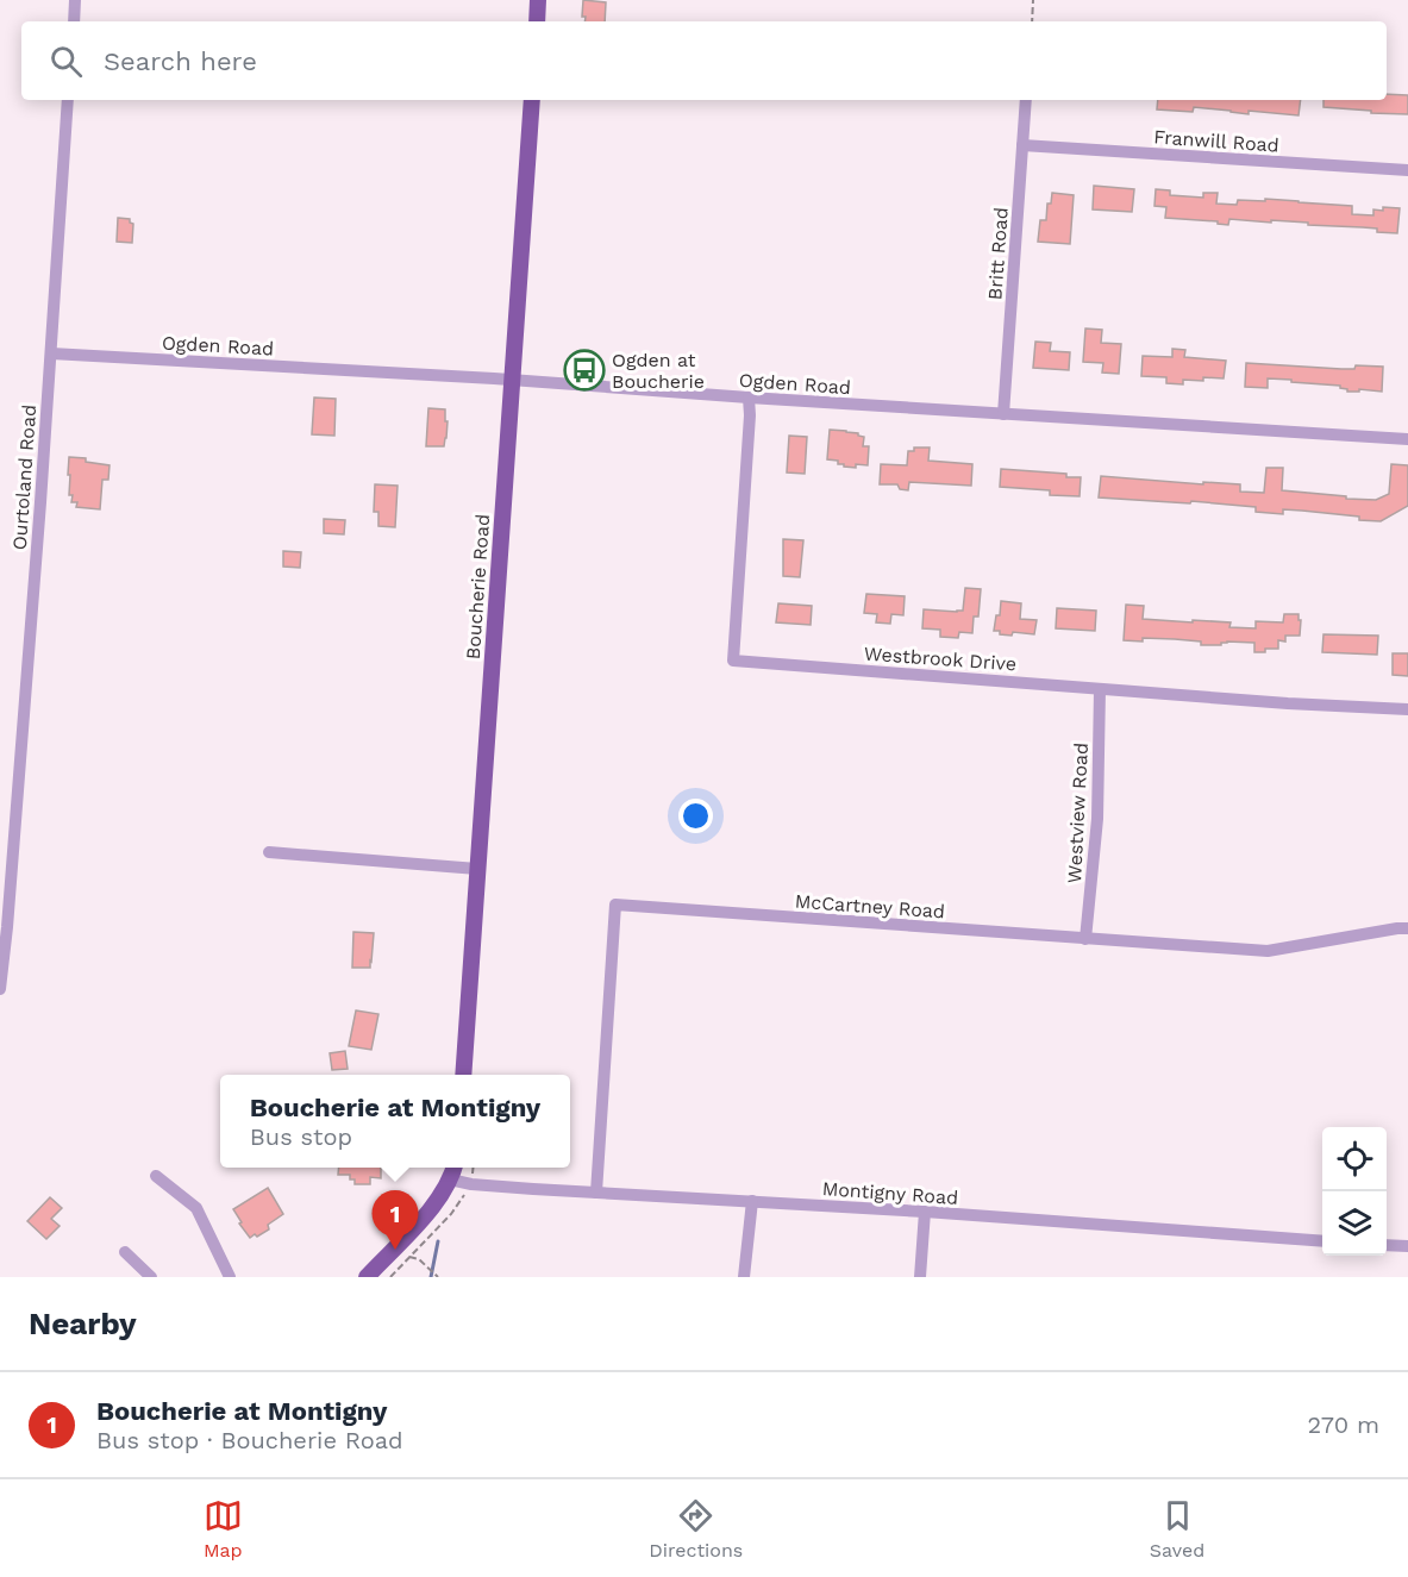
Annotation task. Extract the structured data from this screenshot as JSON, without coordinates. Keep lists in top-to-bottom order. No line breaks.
{"streets":{"main road":["Boucherie Road"],"street":["Franwill Road","Britt Road","Ogden Road","Ourtoland Road","Westbrook Drive","Westview Road","McCartney Road","Montigny Road"]},"crossings":[["Franwill Road","Britt Road"],["Britt Road","Ogden Road"],["Ogden Road","Ourtoland Road"],["Ogden Road","Boucherie Road"],["Ogden Road","Westbrook Drive"],["Westbrook Drive","Westview Road"],["Westview Road","McCartney Road"],["McCartney Road","Montigny Road"]],"places":{"bus stop":["Ogden at Boucherie"]},"page":{"search":"Search here","popup":["Boucherie at Montigny","Bus stop"],"pins":"1","heading":"Nearby","list":[{"mark":"1","name":"Boucherie at Montigny","note":"Bus stop · Boucherie Road","value":"270 m"}],"nav":["Map","Directions","Saved"]}}
